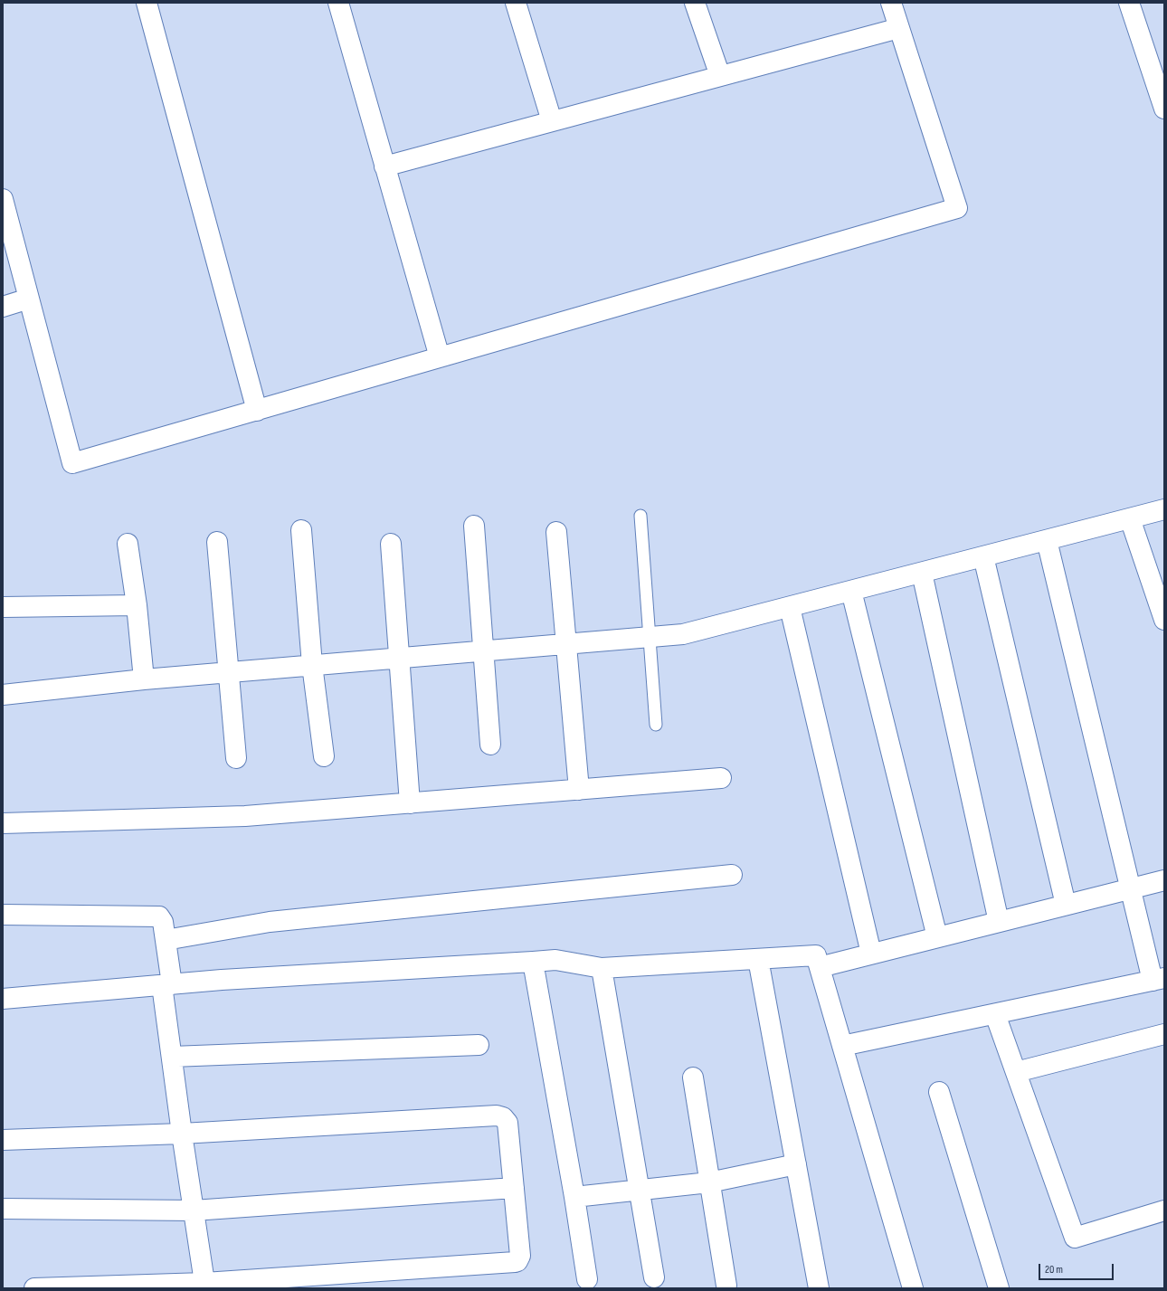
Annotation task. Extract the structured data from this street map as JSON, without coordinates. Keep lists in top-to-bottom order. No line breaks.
{"scale_bar":"20 m"}
